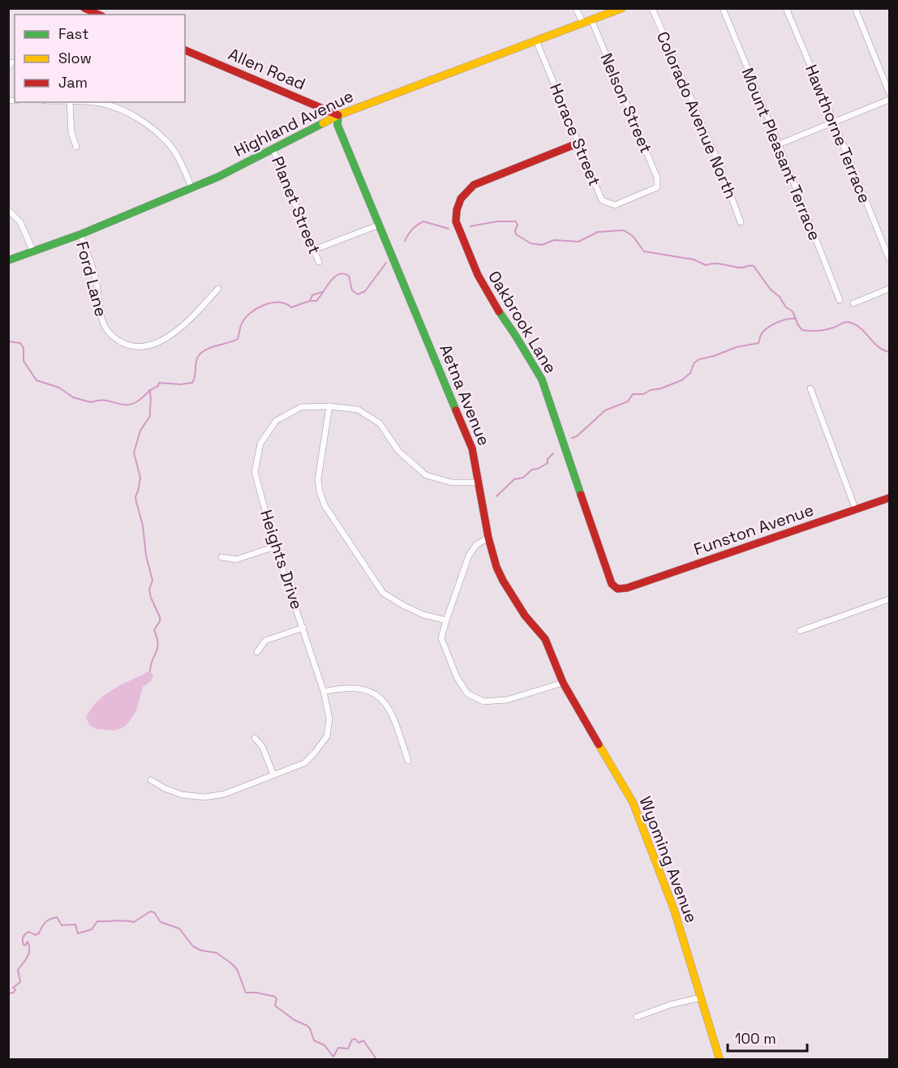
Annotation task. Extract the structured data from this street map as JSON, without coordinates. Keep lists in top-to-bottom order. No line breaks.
{"streets":{"street":["Allen Road","Nelson Street","Colorado Avenue North","Highland Avenue","Hawthorne Terrace","Horace Street","Mount Pleasant Terrace","Planet Street","Ford Lane","Oakbrook Lane","Aetna Avenue","Funston Avenue","Heights Drive","Wyoming Avenue"]},"crossings":[["Allen Road","Highland Avenue"],["Allen Road","Aetna Avenue"],["Nelson Street","Highland Avenue"],["Nelson Street","Horace Street"],["Highland Avenue","Horace Street"],["Highland Avenue","Planet Street"],["Highland Avenue","Ford Lane"],["Highland Avenue","Aetna Avenue"],["Horace Street","Oakbrook Lane"],["Oakbrook Lane","Funston Avenue"],["Aetna Avenue","Heights Drive"],["Aetna Avenue","Wyoming Avenue"]],"legend":["Fast","Slow","Jam"],"scale_bar":"100 m"}
